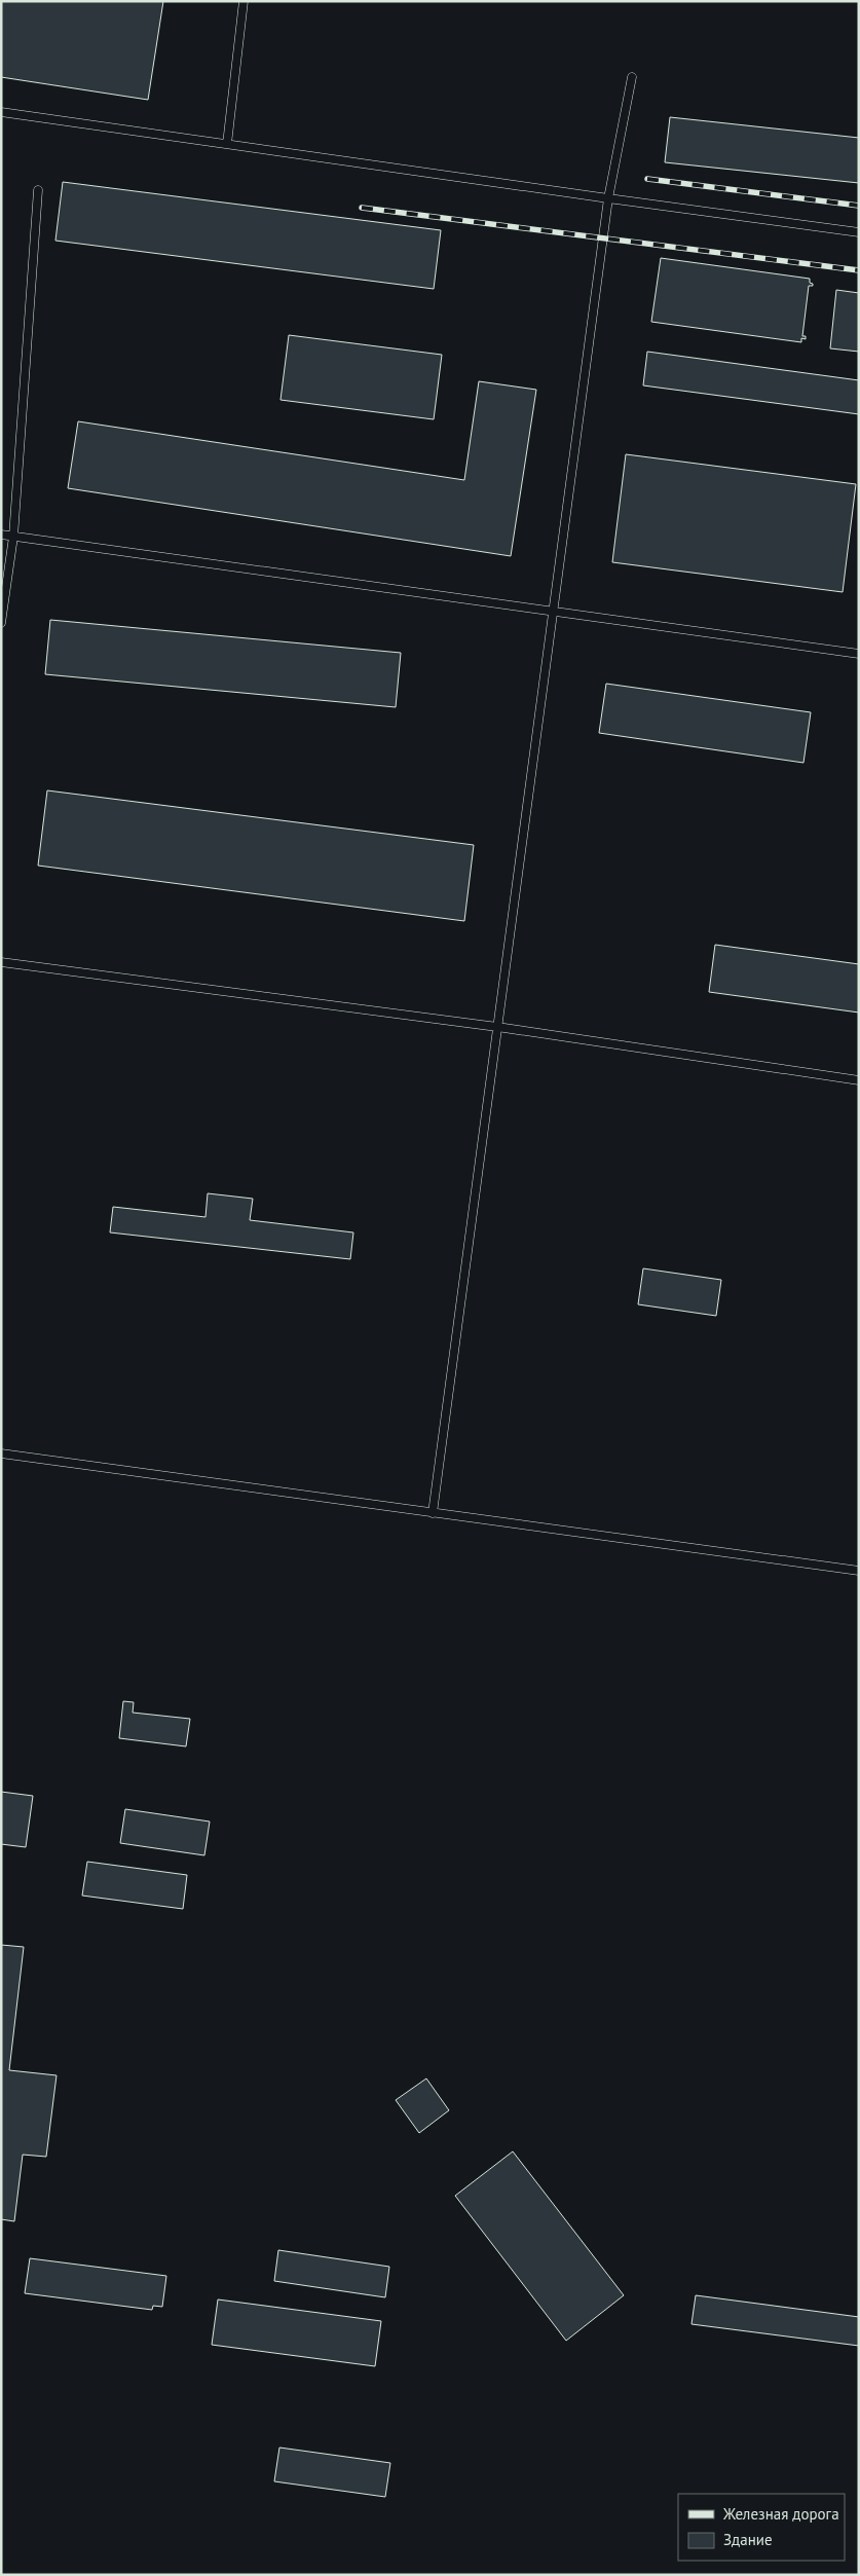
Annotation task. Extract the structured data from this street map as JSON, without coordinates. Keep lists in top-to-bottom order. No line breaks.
{"legend":["Железная дорога","Здание"]}
